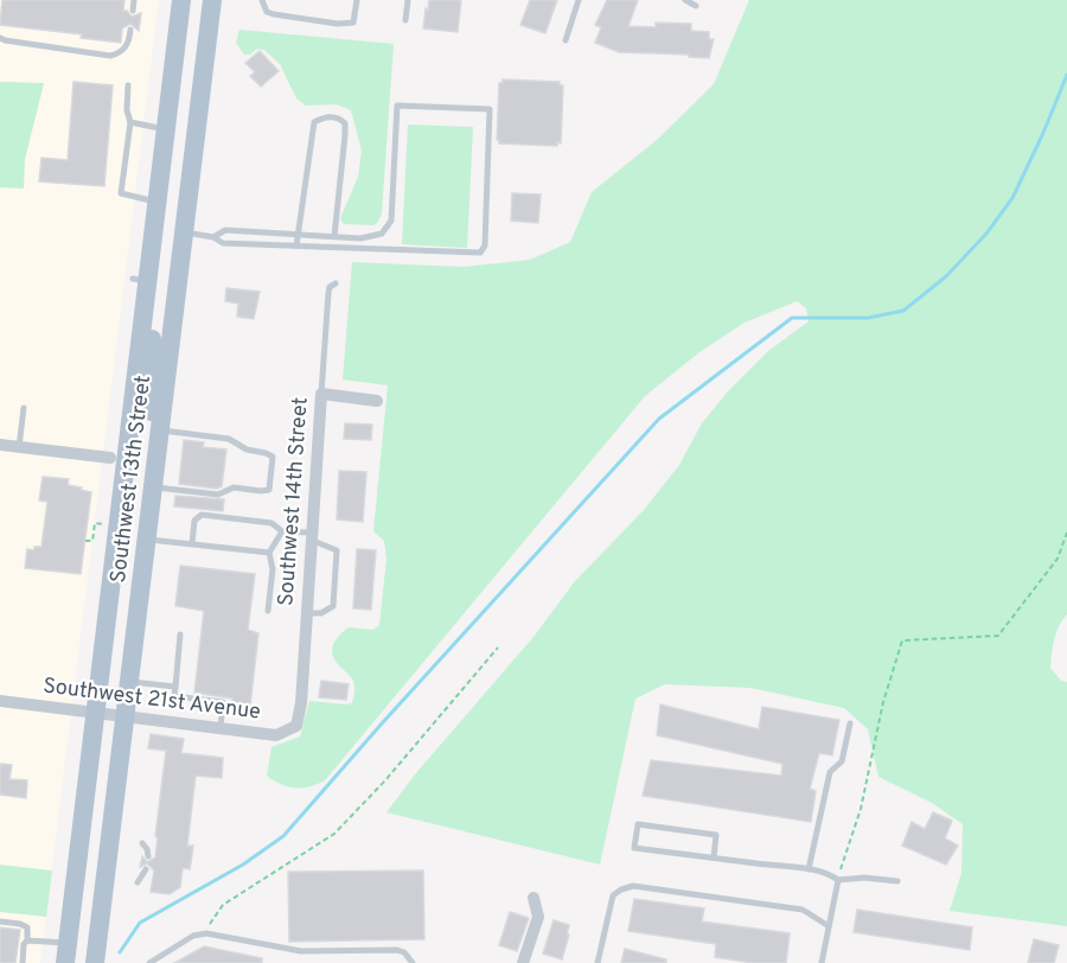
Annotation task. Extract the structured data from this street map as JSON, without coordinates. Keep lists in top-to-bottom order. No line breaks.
{"streets":{"main road":["Southwest 13th Street"],"street":["Southwest 14th Street","Southwest 21st Avenue"]},"crossings":[["Southwest 13th Street","Southwest 21st Avenue"],["Southwest 14th Street","Southwest 21st Avenue"]]}
